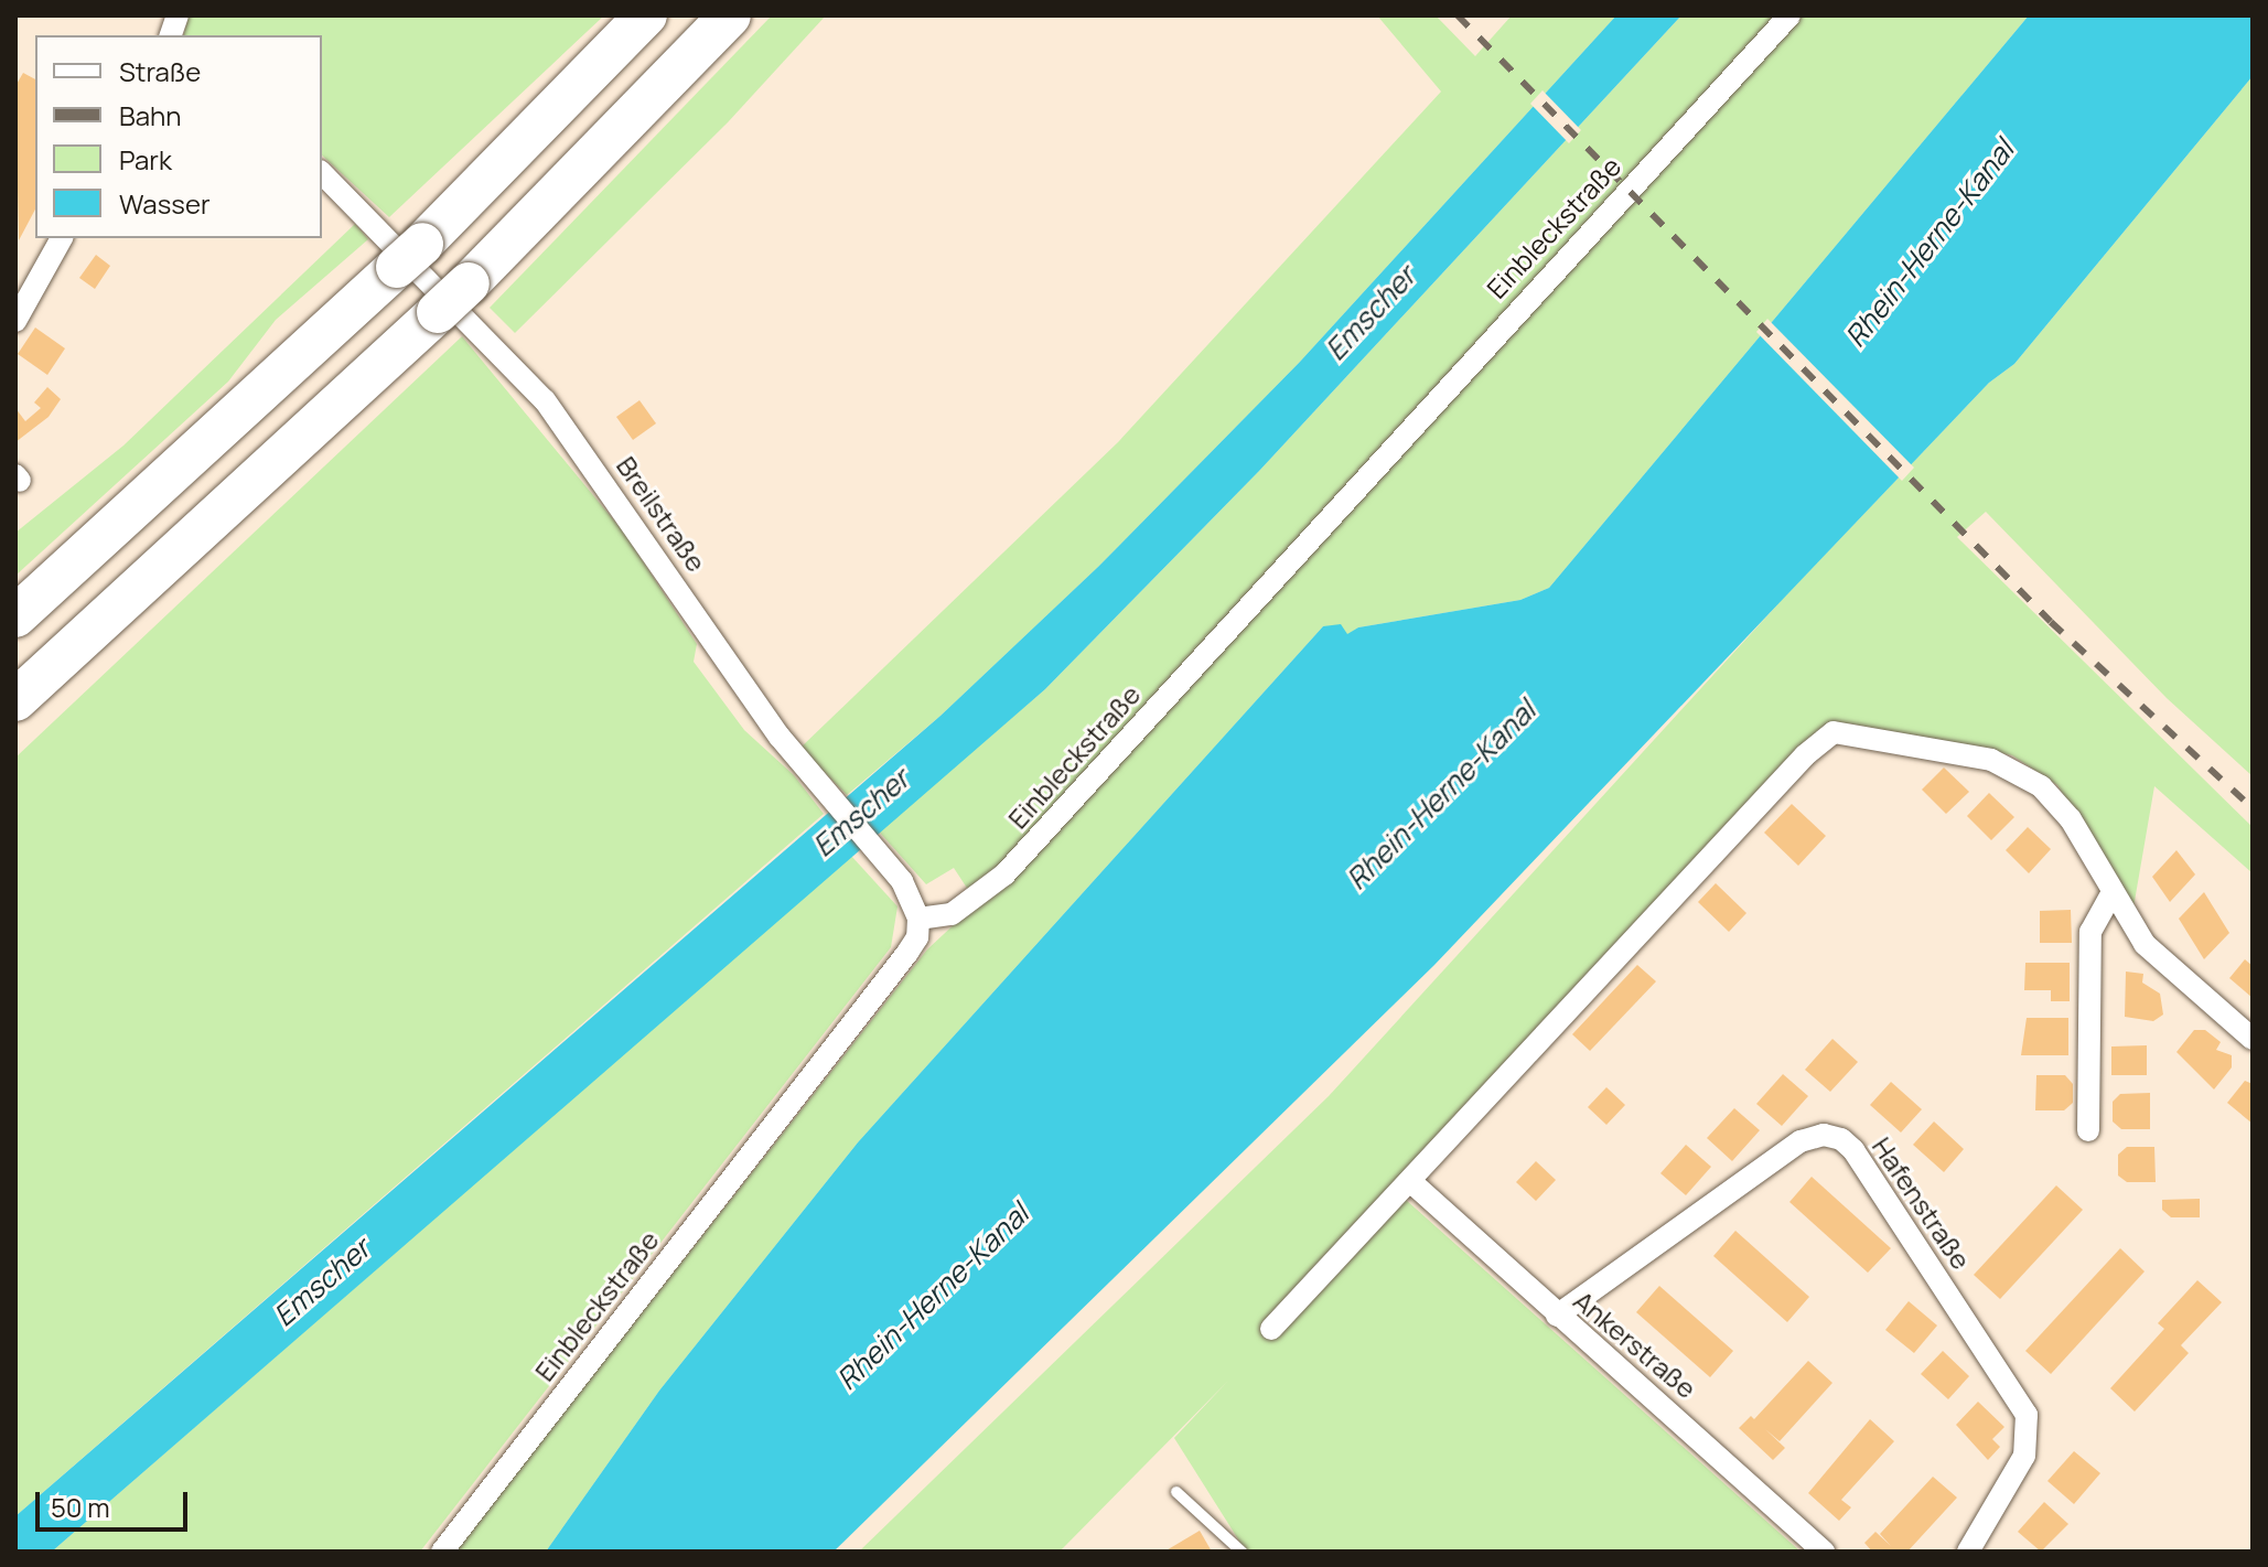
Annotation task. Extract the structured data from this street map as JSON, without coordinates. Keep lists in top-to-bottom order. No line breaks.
{"streets":{"street":["Einbleckstraße","Breilstraße","Hafenstraße","Ankerstraße"]},"crossings":[["Einbleckstraße","Breilstraße"],["Hafenstraße","Ankerstraße"]],"water":["Rhein-Herne-Kanal","Emscher"],"legend":["Straße","Bahn","Park","Wasser"],"scale_bar":"50 m"}
